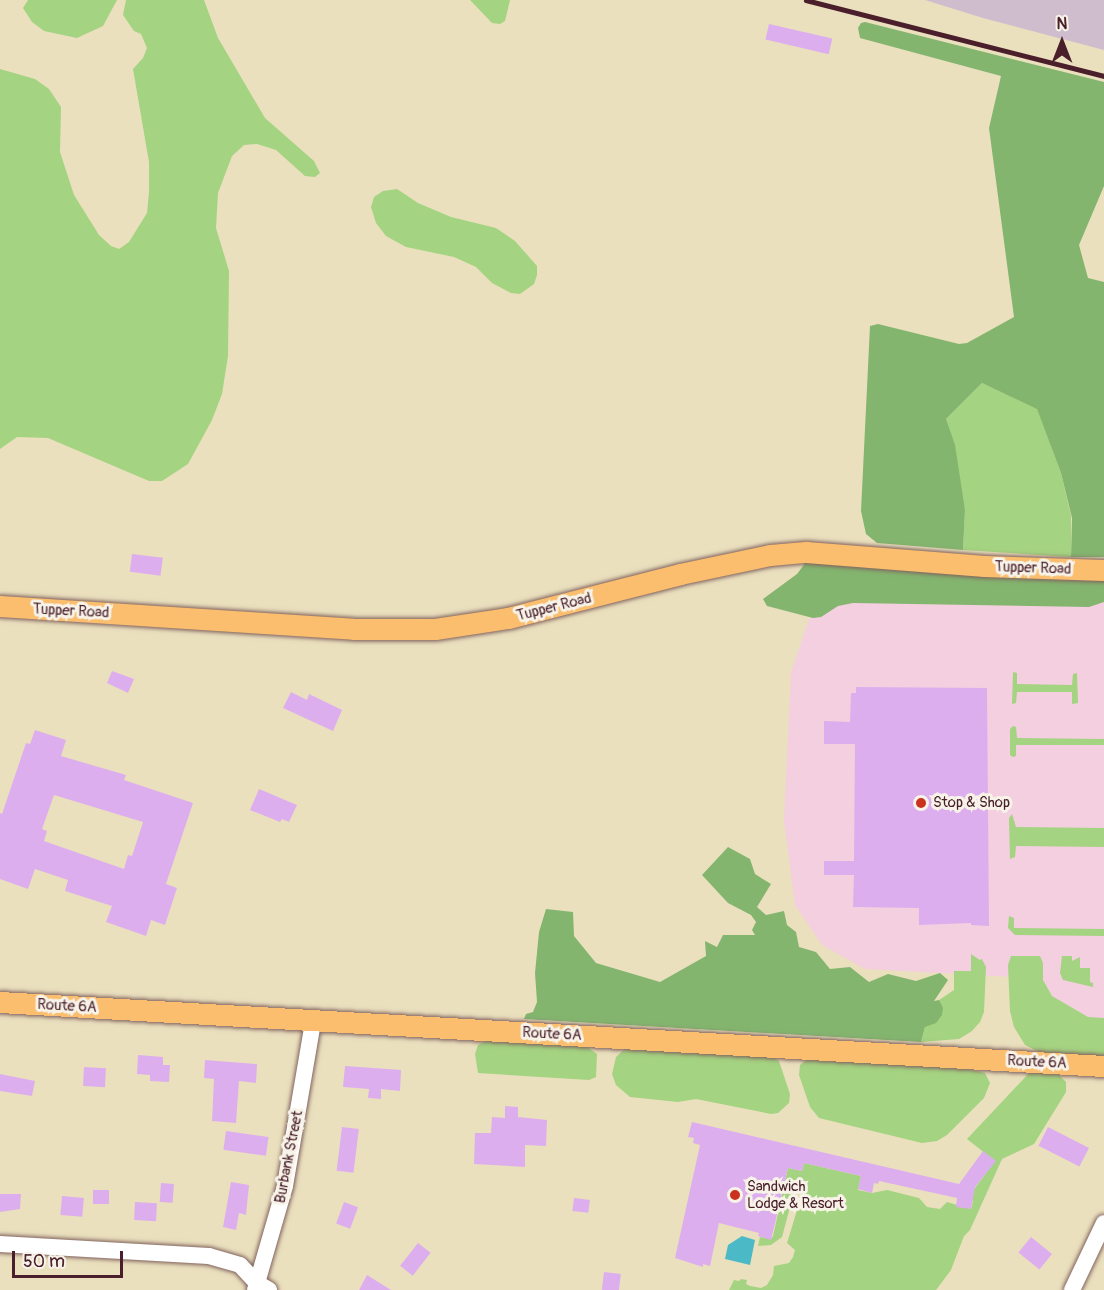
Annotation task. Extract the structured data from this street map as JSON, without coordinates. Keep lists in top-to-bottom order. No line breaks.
{"streets":{"main road":["Tupper Road","Route 6A"],"street":["Burbank Street"]},"crossings":[["Route 6A","Burbank Street"]],"places":["Stop & Shop","Sandwich Lodge & Resort"],"scale_bar":"50 m","north":"top"}
